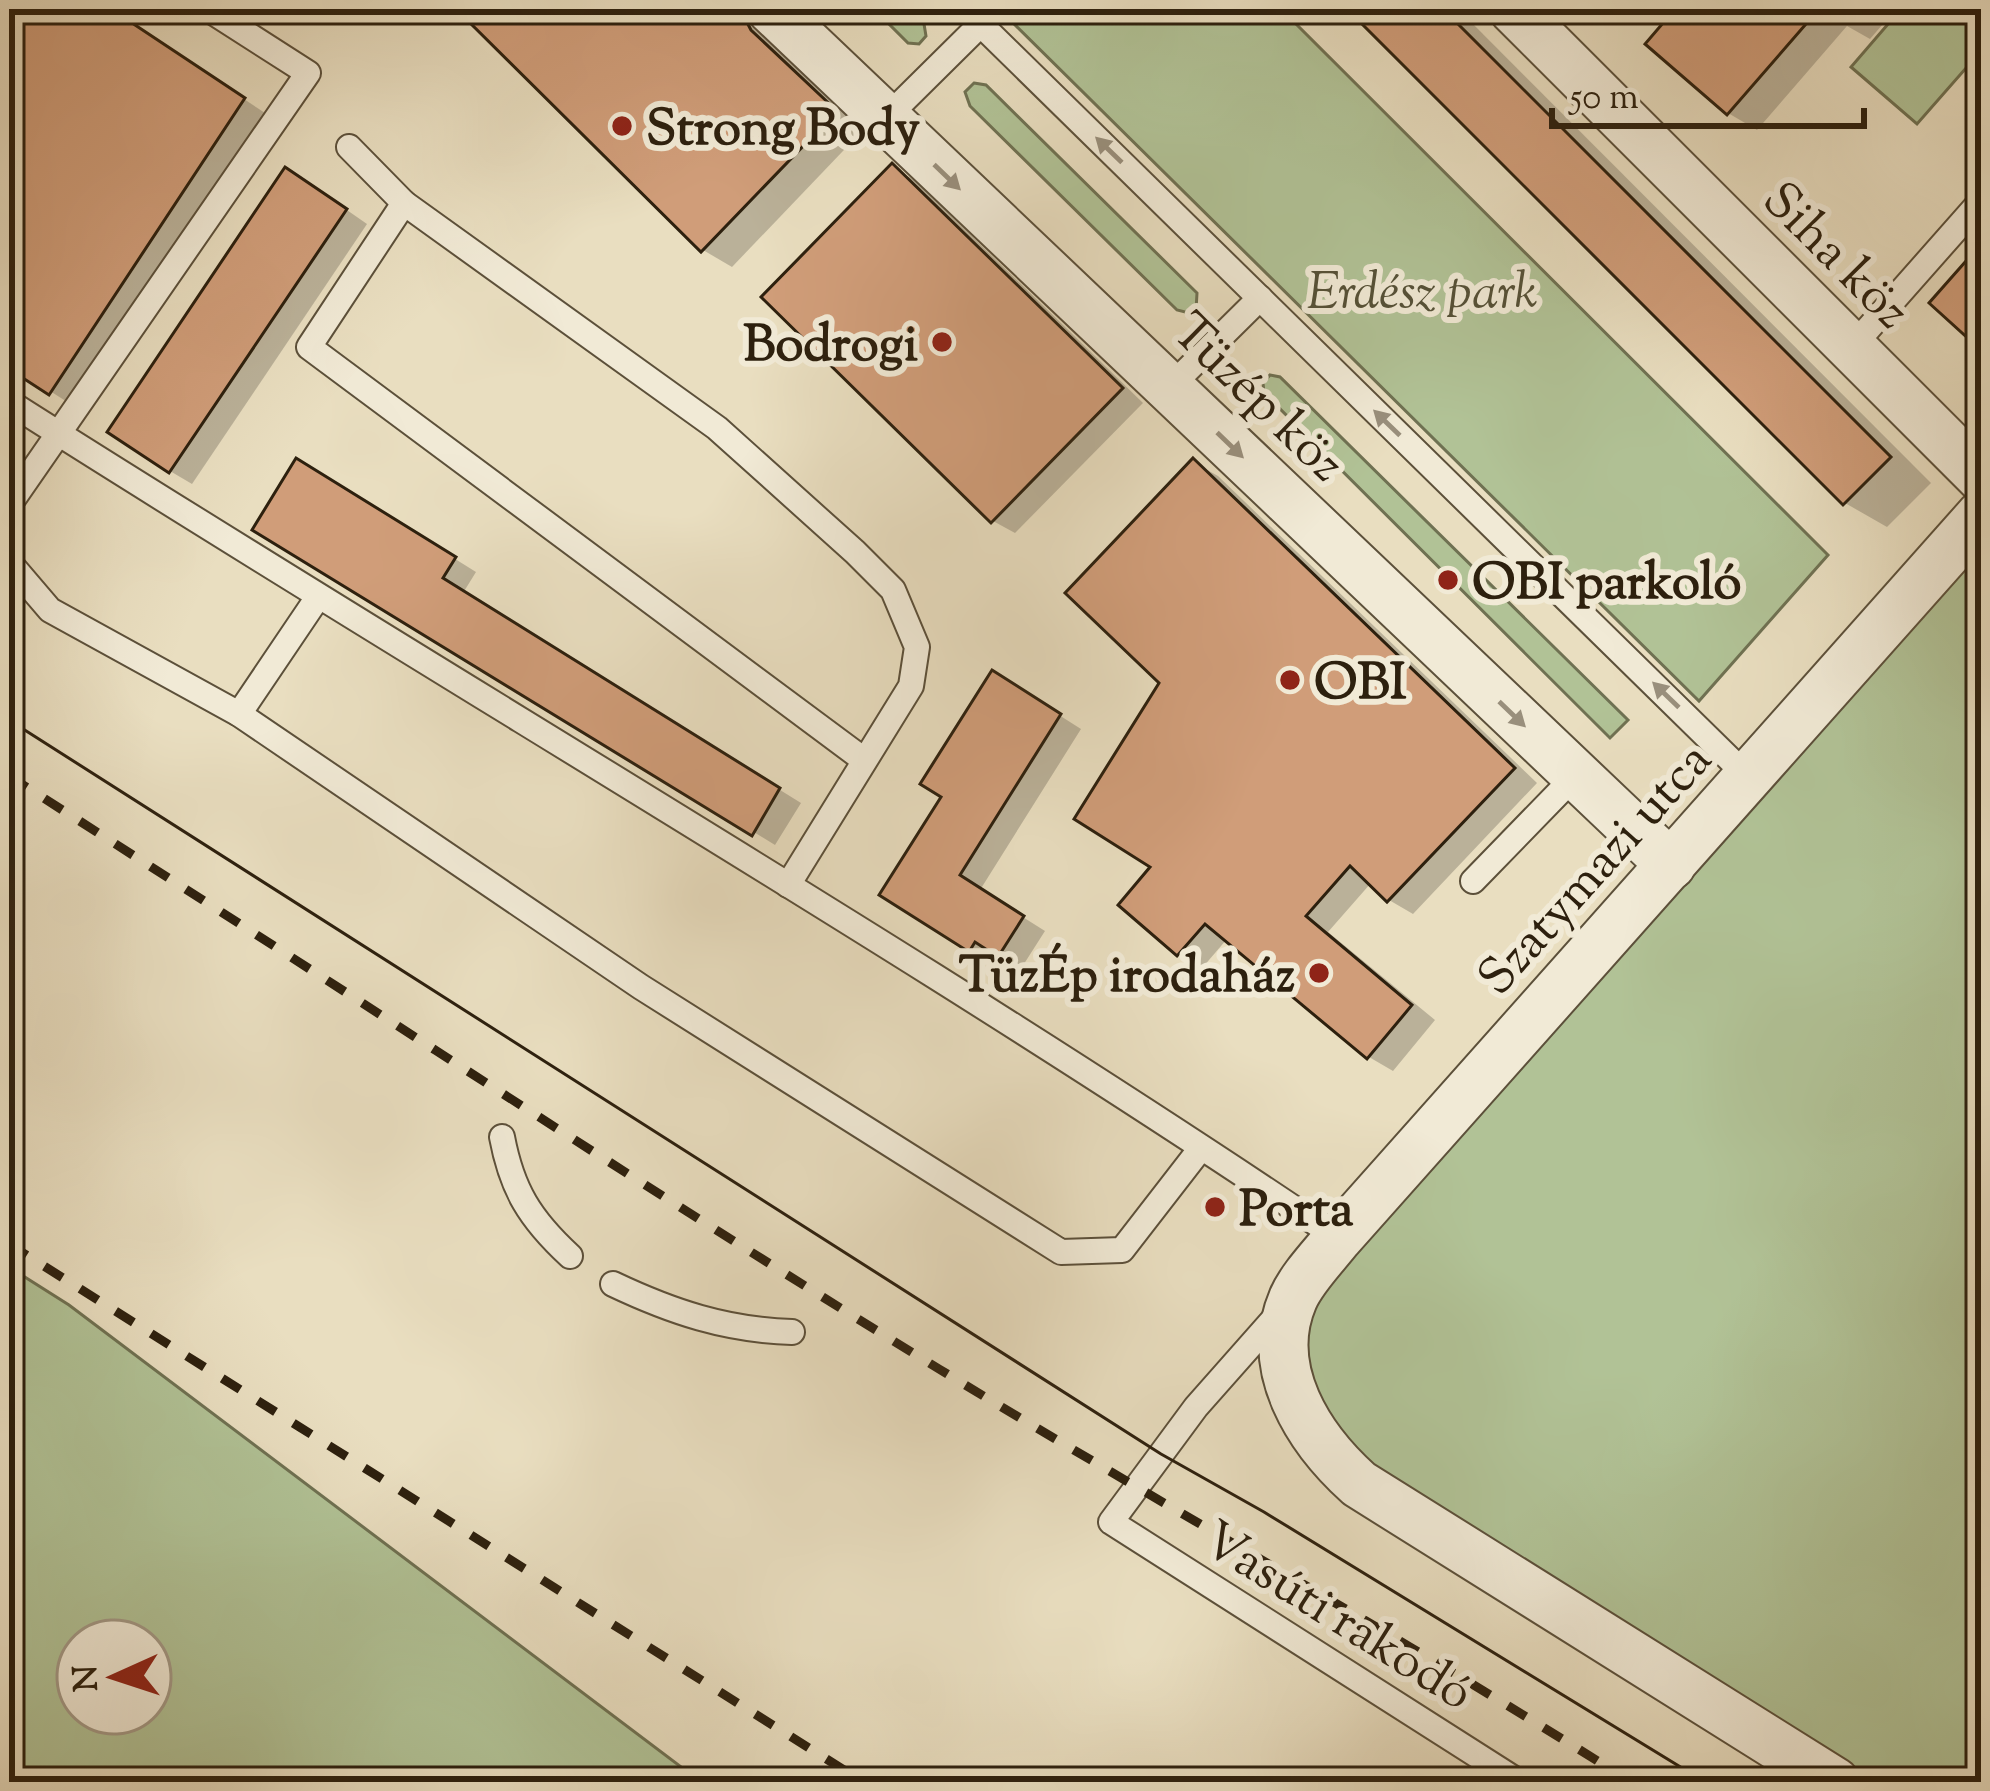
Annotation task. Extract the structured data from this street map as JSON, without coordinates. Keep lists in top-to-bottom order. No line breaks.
{"streets":{"street":["Siha köz","Tüzép köz","Szatymazi utca"],"lane":["Vasúti rakodó"]},"crossings":[["Tüzép köz","Szatymazi utca"],["Szatymazi utca","Vasúti rakodó"]],"one_way":["Tüzép köz"],"parks":["Erdész park"],"places":["Strong Body","Bodrogi","OBI parkoló","OBI","TüzÉp irodaház","Porta"],"scale_bar":"50 m","north":"left"}
